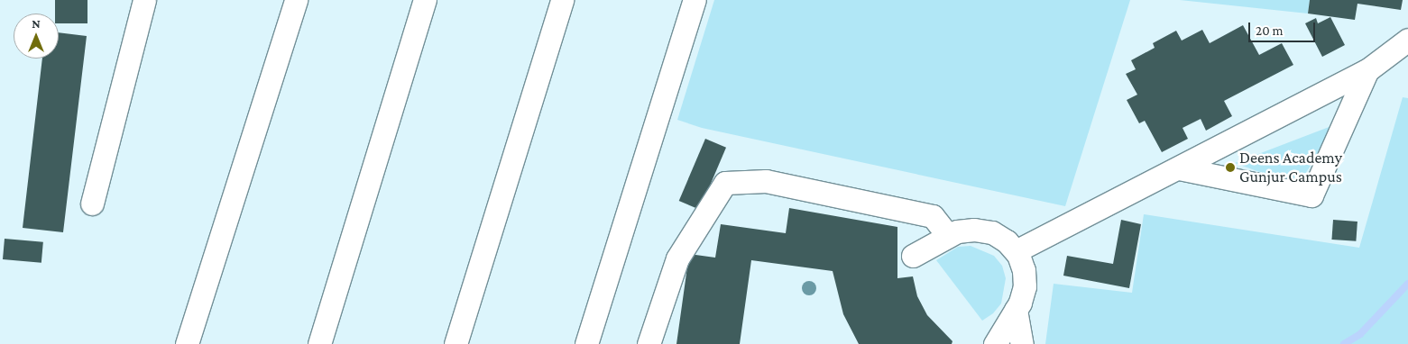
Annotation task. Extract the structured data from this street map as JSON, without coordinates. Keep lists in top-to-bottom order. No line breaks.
{"places":["Deens Academy Gunjur Campus"],"scale_bar":"20 m","north":"top"}
